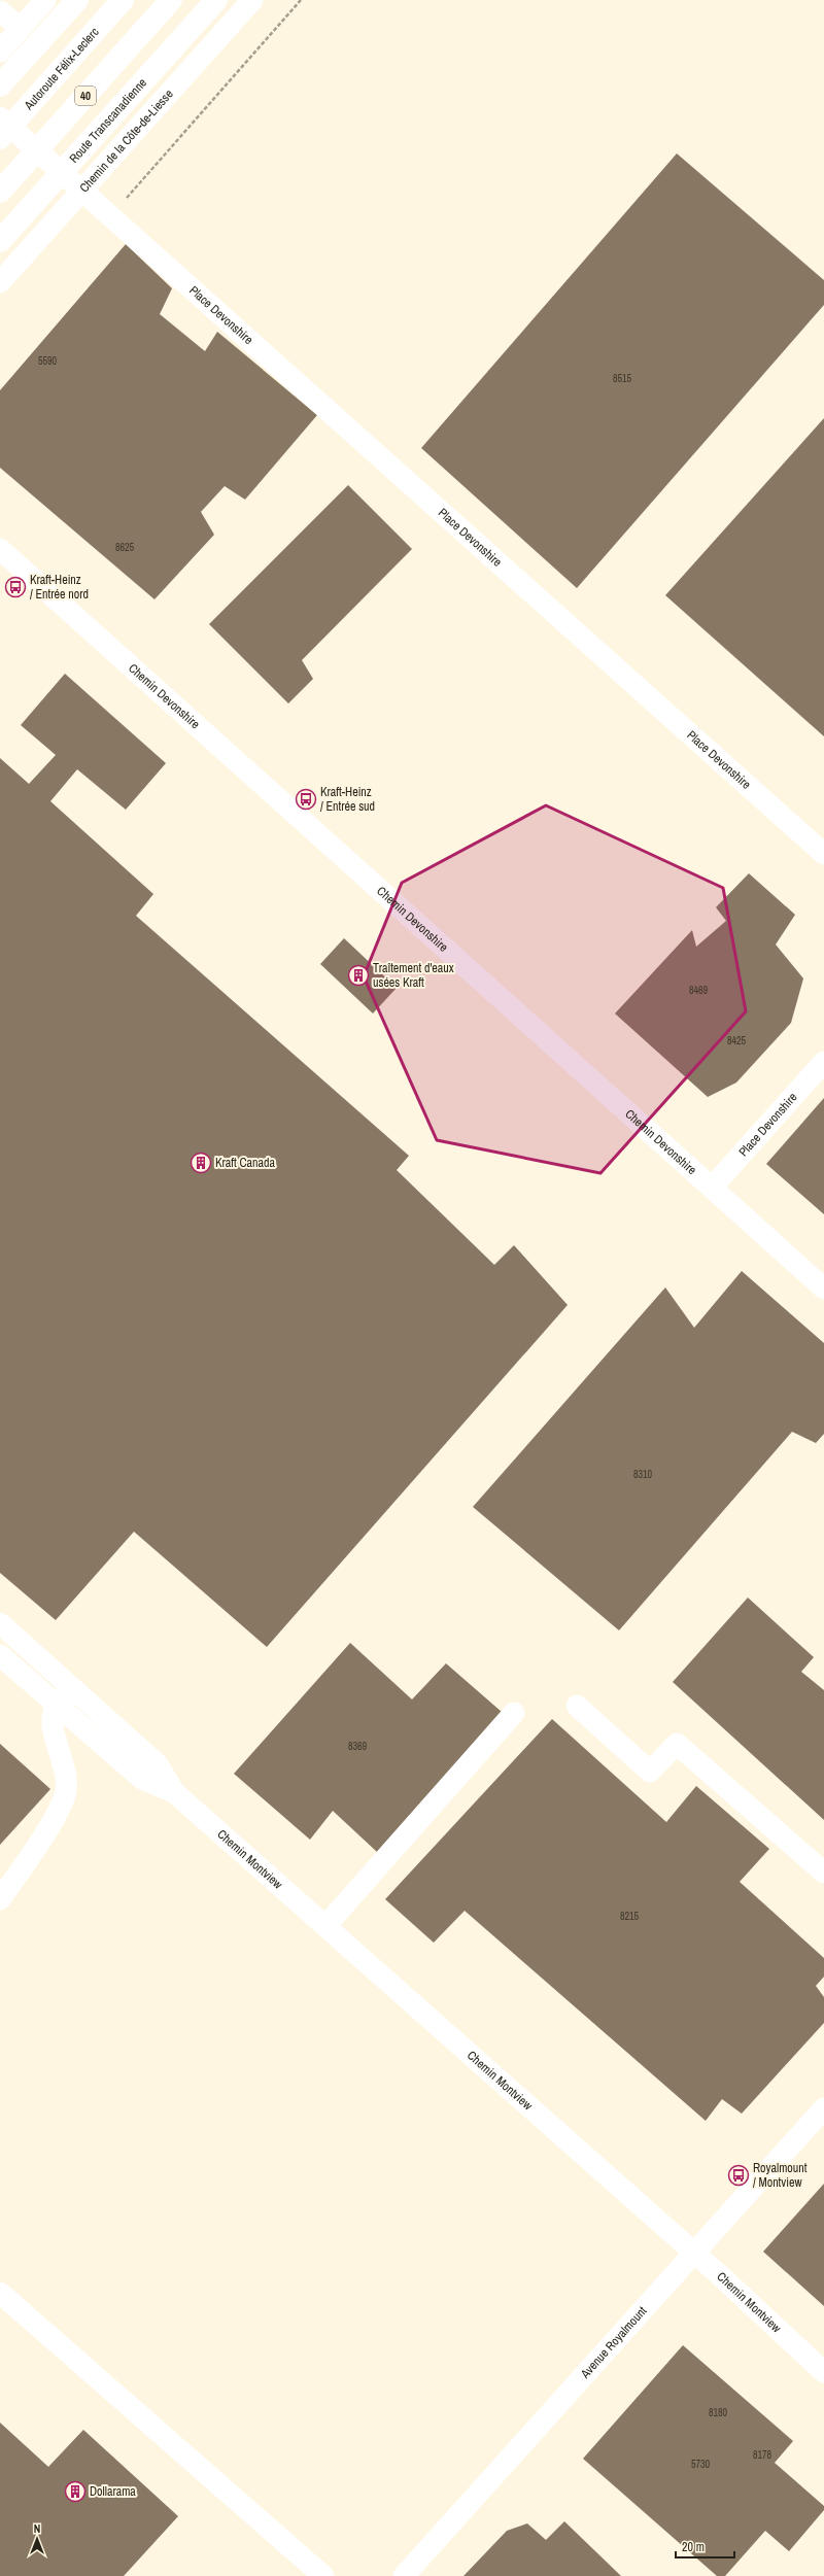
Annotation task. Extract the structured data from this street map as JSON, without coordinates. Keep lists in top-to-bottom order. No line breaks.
{"streets":{"main road":["Autoroute Félix-Leclerc","40","Route Transcanadienne"],"street":["Chemin de la Côte-de-Liesse","Place Devonshire","Chemin Devonshire","Chemin Montview","Avenue Royalmount"]},"crossings":[["Chemin de la Côte-de-Liesse","Place Devonshire"],["Place Devonshire","Chemin Devonshire"],["Chemin Montview","Avenue Royalmount"]],"places":{"bus stop":["Kraft-Heinz / Entrée nord","Kraft-Heinz / Entrée sud","Royalmount / Montview"],"building":["Traîtement d'eaux usées Kraft","Kraft Canada","Dollarama"]},"house_numbers":["5590","8515","8625","8469","8425","8310","8369","8215","8180","8178","5730"],"scale_bar":"20 m","north":"top"}
